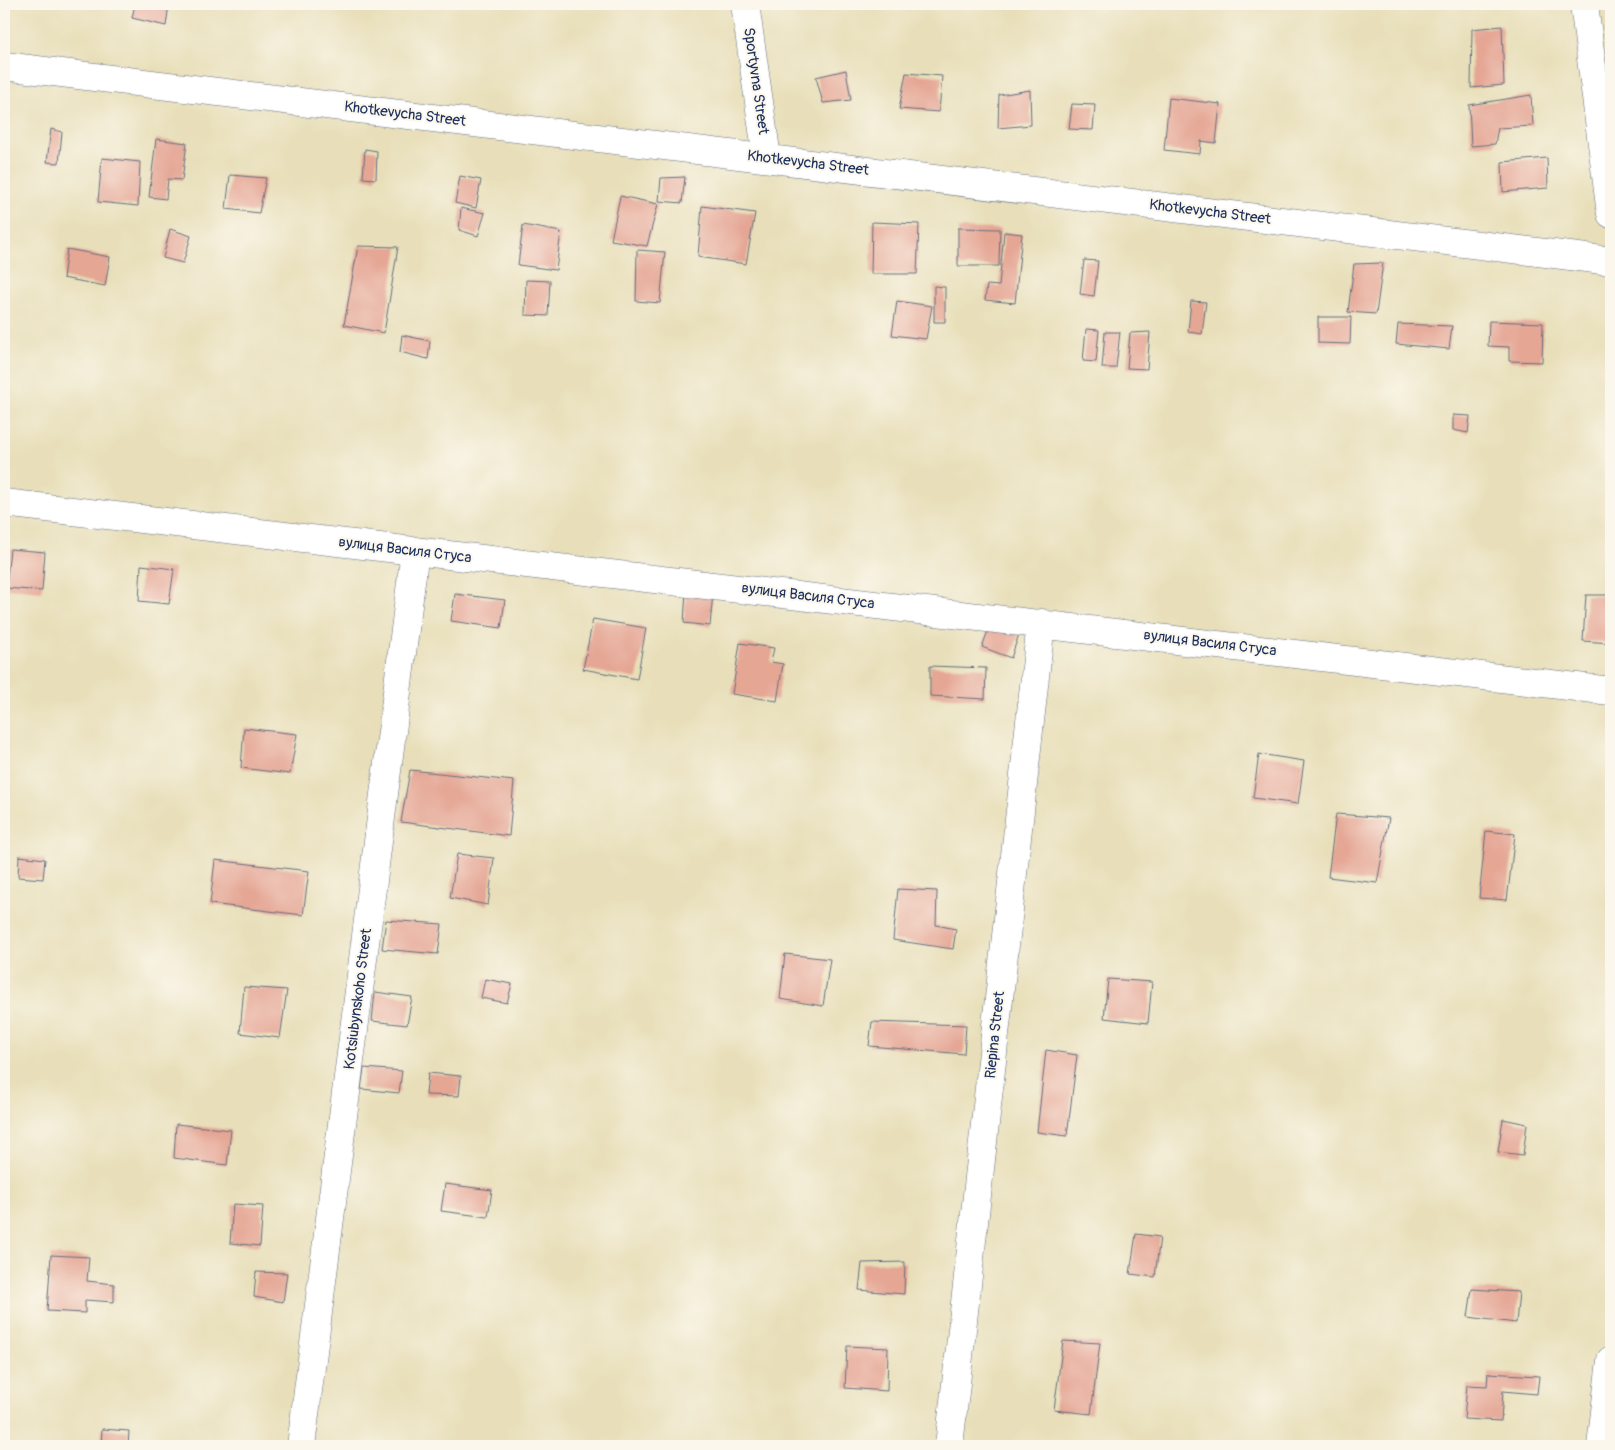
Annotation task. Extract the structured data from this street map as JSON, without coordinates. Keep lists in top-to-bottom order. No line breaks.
{"streets":{"street":["Sportyvna Street","Khotkevycha Street","вулиця Василя Стуса","Kotsiubynskoho Street","Riepina Street"]},"crossings":[["Sportyvna Street","Khotkevycha Street"],["вулиця Василя Стуса","Kotsiubynskoho Street"],["вулиця Василя Стуса","Riepina Street"]]}
